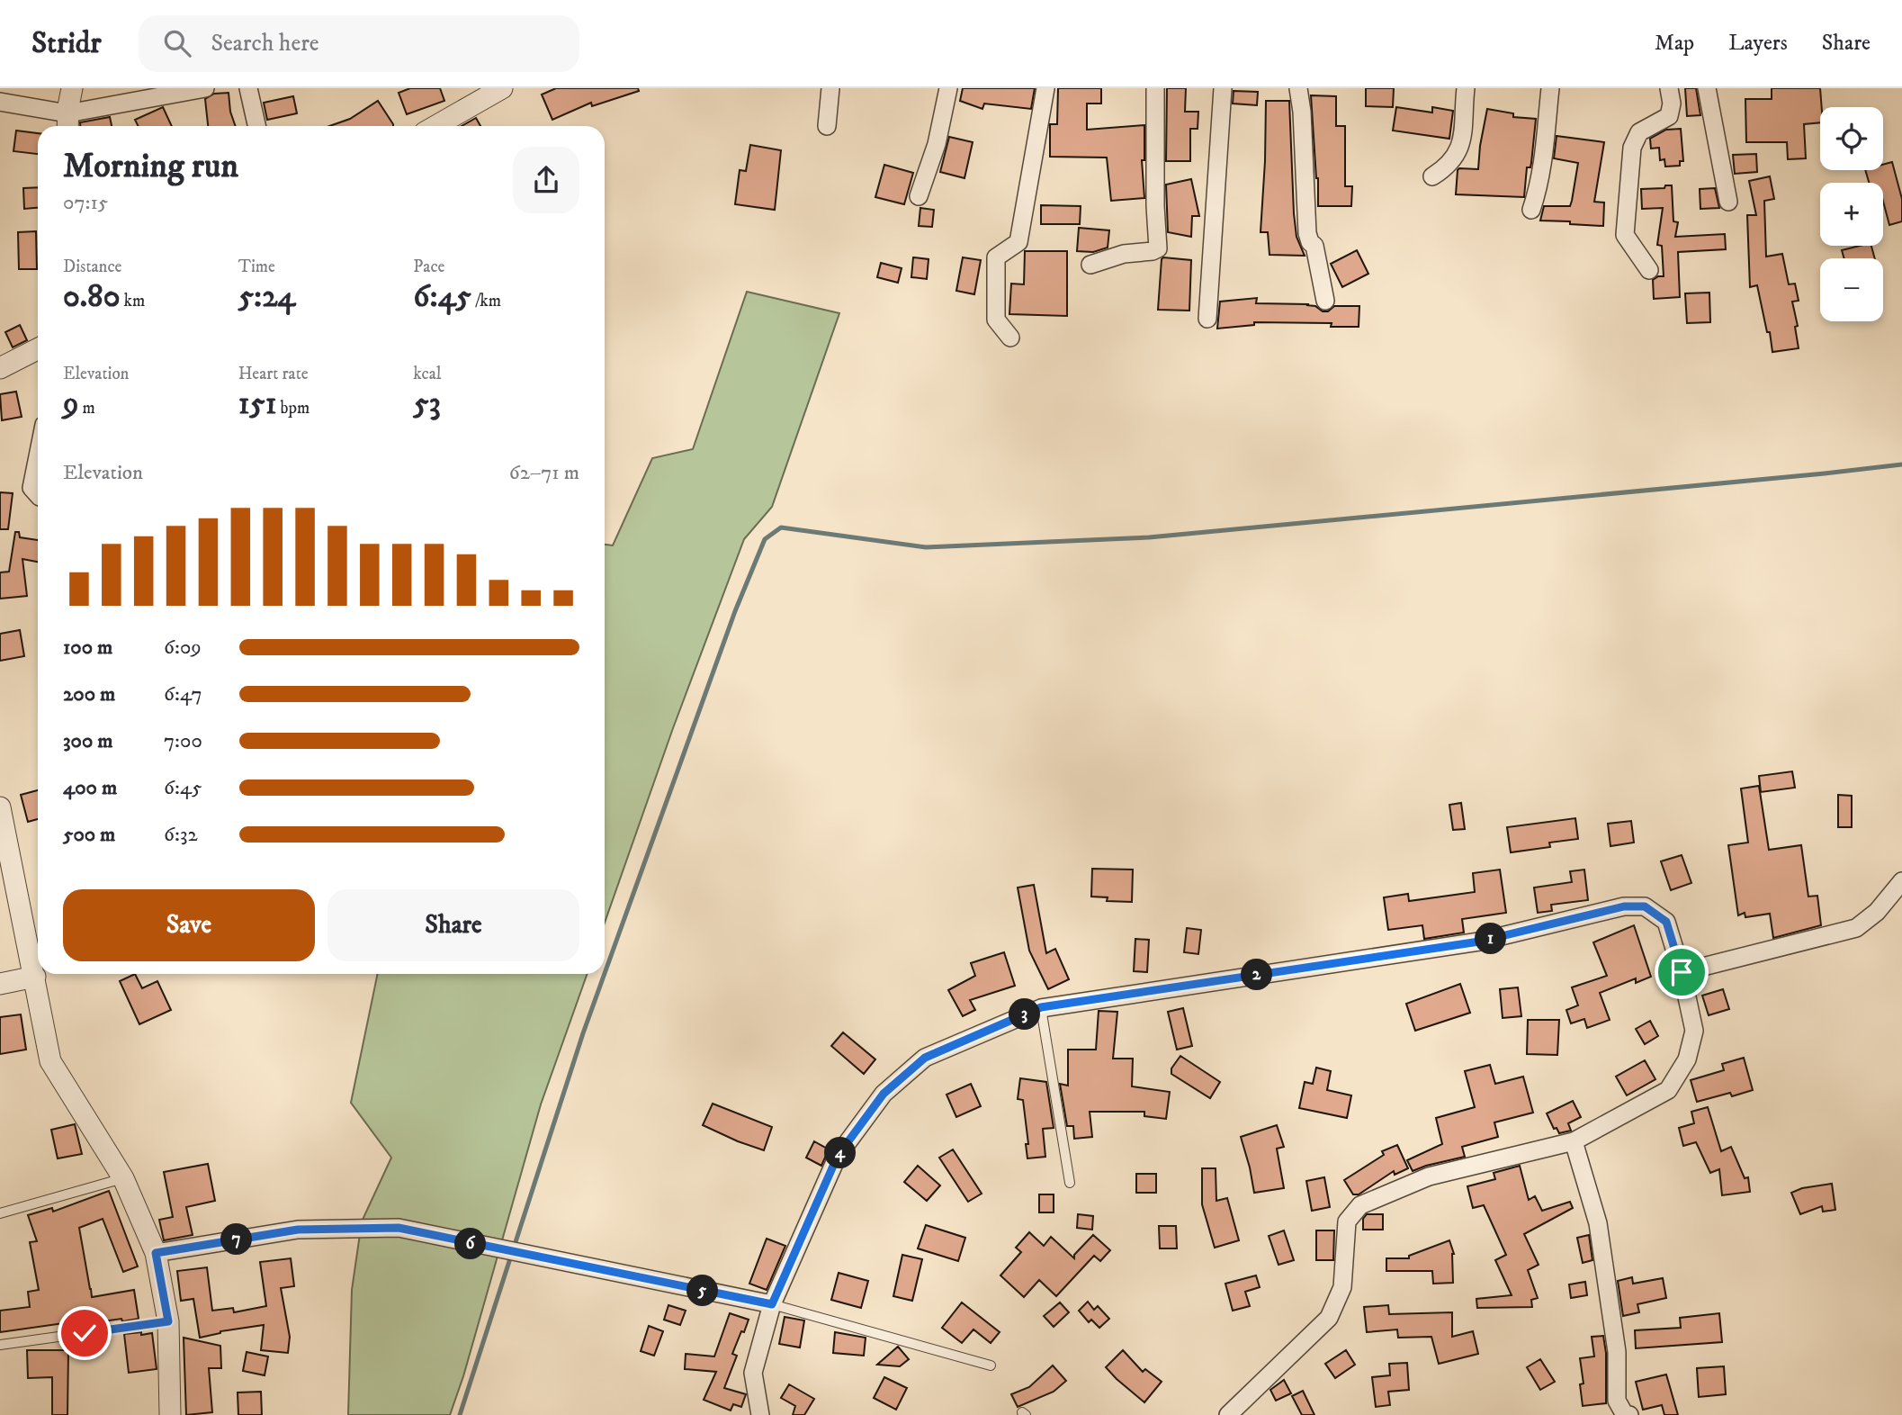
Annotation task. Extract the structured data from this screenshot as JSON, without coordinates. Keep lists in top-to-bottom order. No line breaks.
{"page":{"header":"Stridr","search":"Search here","nav":["Map","Layers","Share"],"map_buttons":["+","−"],"heading":["Morning run","07:15"],"stats":[["Distance","0.80 km"],["Time","5:24"],["Pace","6:45 /km"],["Elevation","9 m"],["Heart rate","151 bpm"],["kcal","53"]],"chart":["Elevation","62–71 m"],"list":[{"name":"100 m","note":"6:09"},{"name":"200 m","note":"6:47"},{"name":"300 m","note":"7:00"},{"name":"400 m","note":"6:45"},{"name":"500 m","note":"6:32"}],"buttons":["Save","Share"],"pins":["1","2","3","4","7","6","5"]}}
